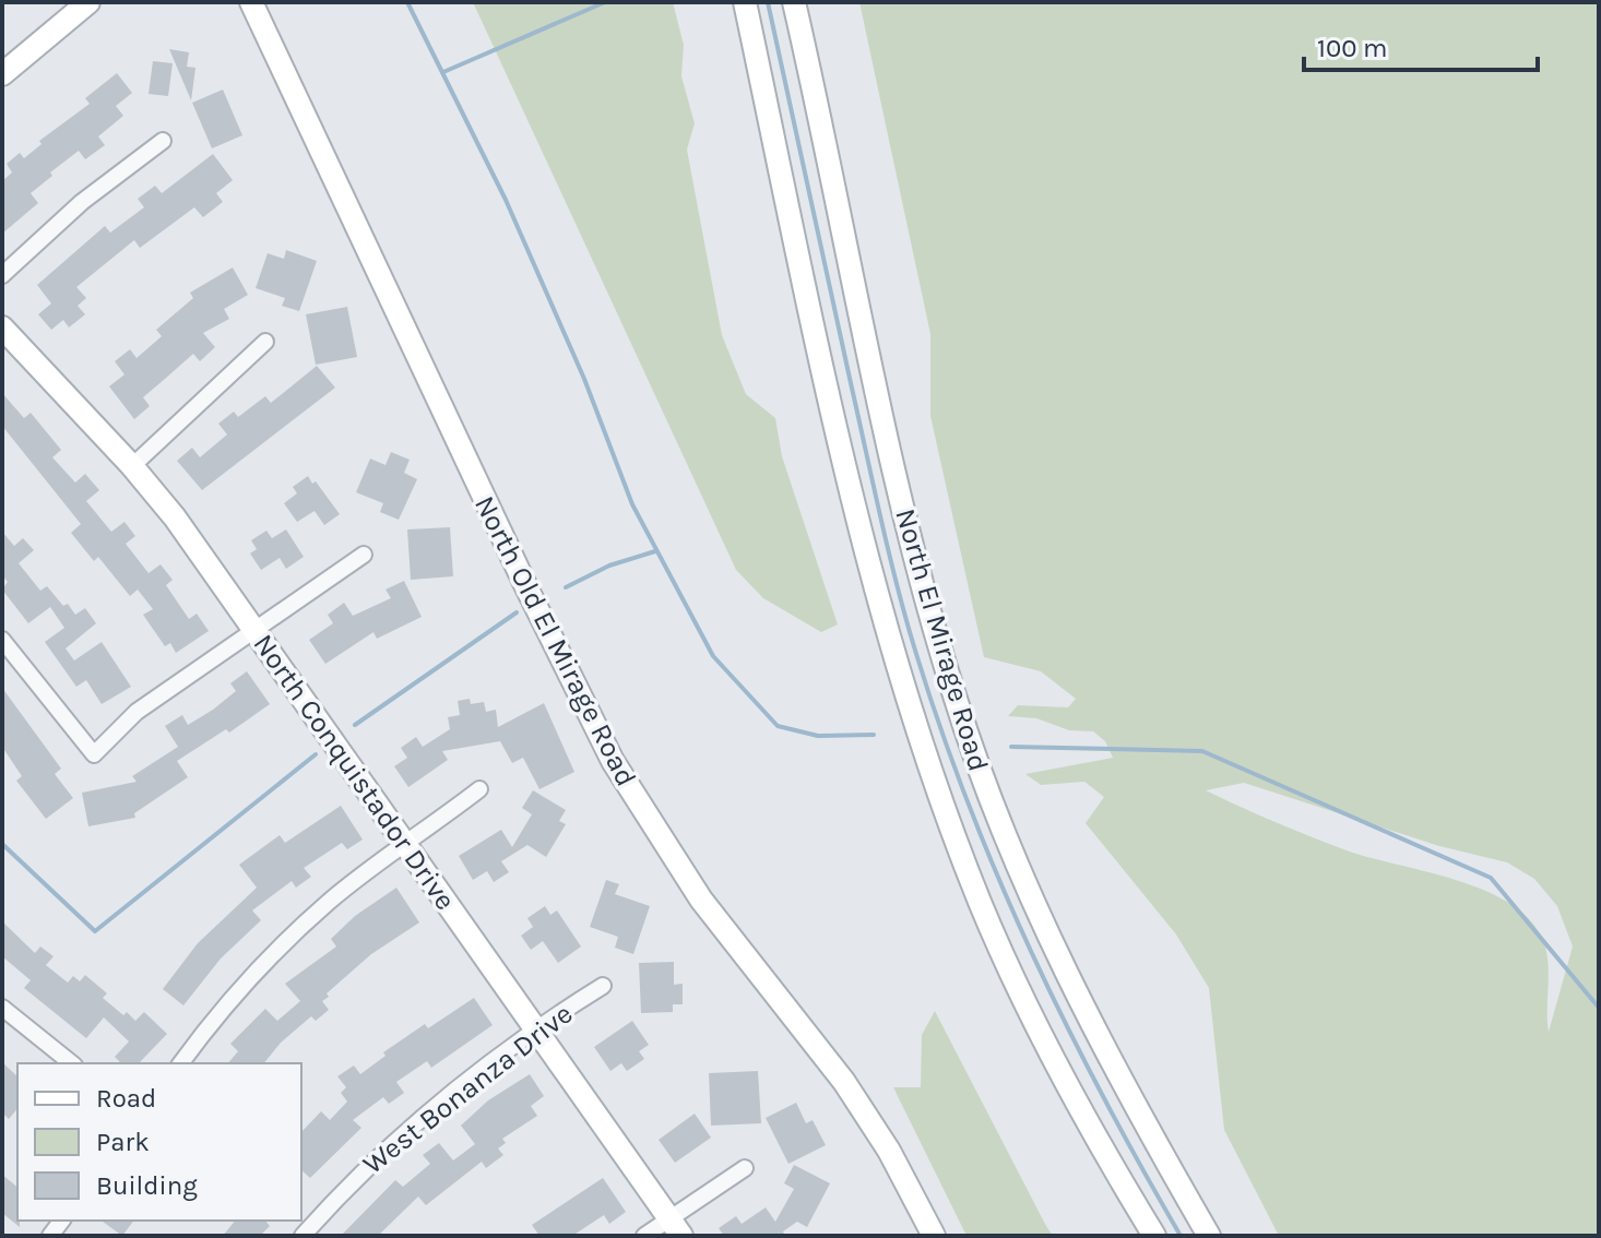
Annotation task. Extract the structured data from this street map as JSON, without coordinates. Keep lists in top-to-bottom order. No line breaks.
{"streets":{"street":["North El Mirage Road","North Old El Mirage Road","North Conquistador Drive","West Bonanza Drive"]},"crossings":[["North Conquistador Drive","West Bonanza Drive"]],"legend":["Road","Park","Building"],"scale_bar":"100 m"}
